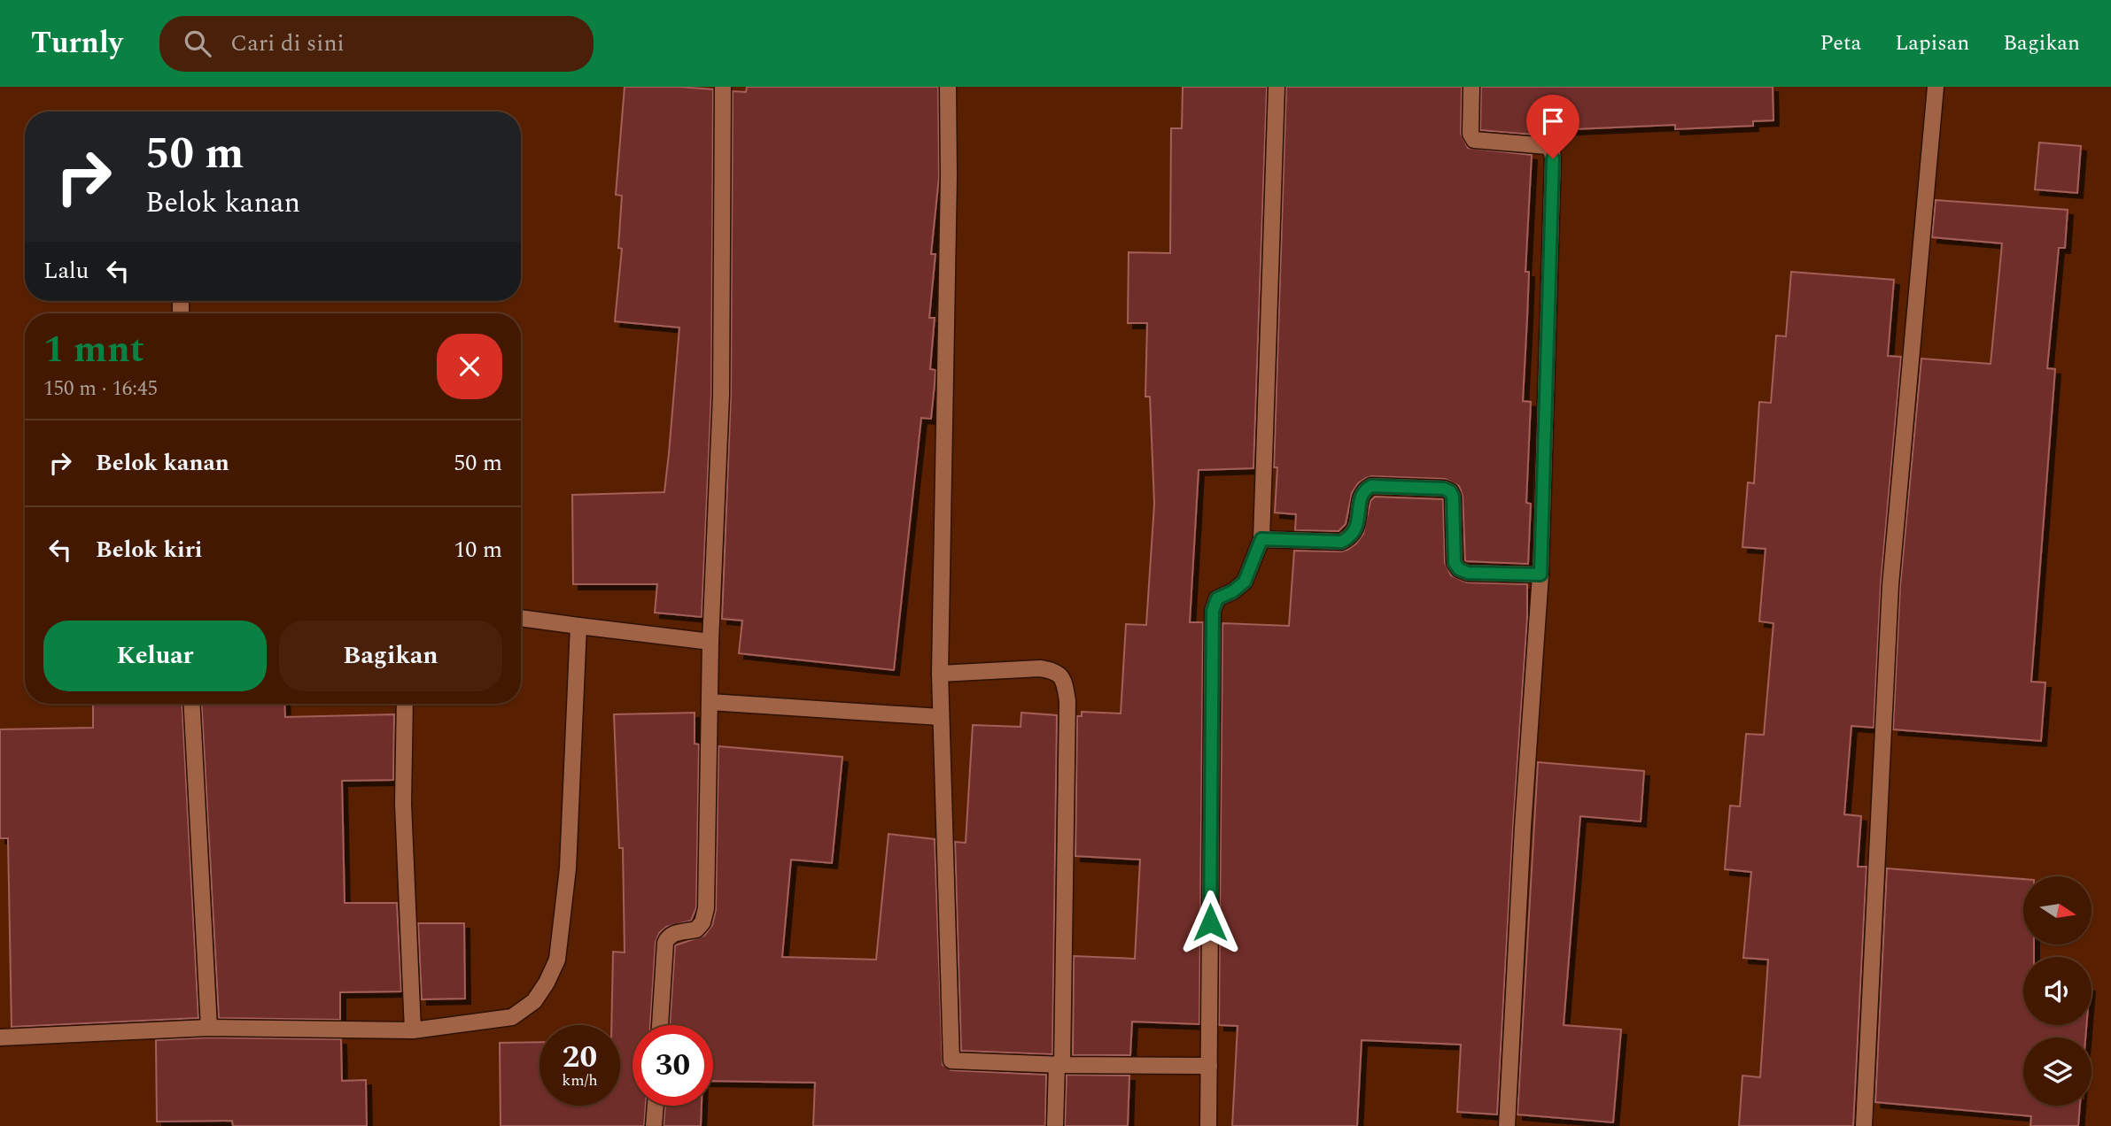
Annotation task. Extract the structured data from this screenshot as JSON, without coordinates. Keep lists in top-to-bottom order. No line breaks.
{"north":"right","page":{"header":"Turnly","search":"Cari di sini","nav":["Peta","Lapisan","Bagikan"],"turn":["50 m","Belok kanan"],"then":"Lalu","heading":["1 mnt","150 m · 16:45"],"list":[{"name":"Belok kanan","value":"50 m"},{"name":"Belok kiri","value":"10 m"}],"buttons":["Keluar","Bagikan"],"speed":"20 km/h","limit":"30"}}
